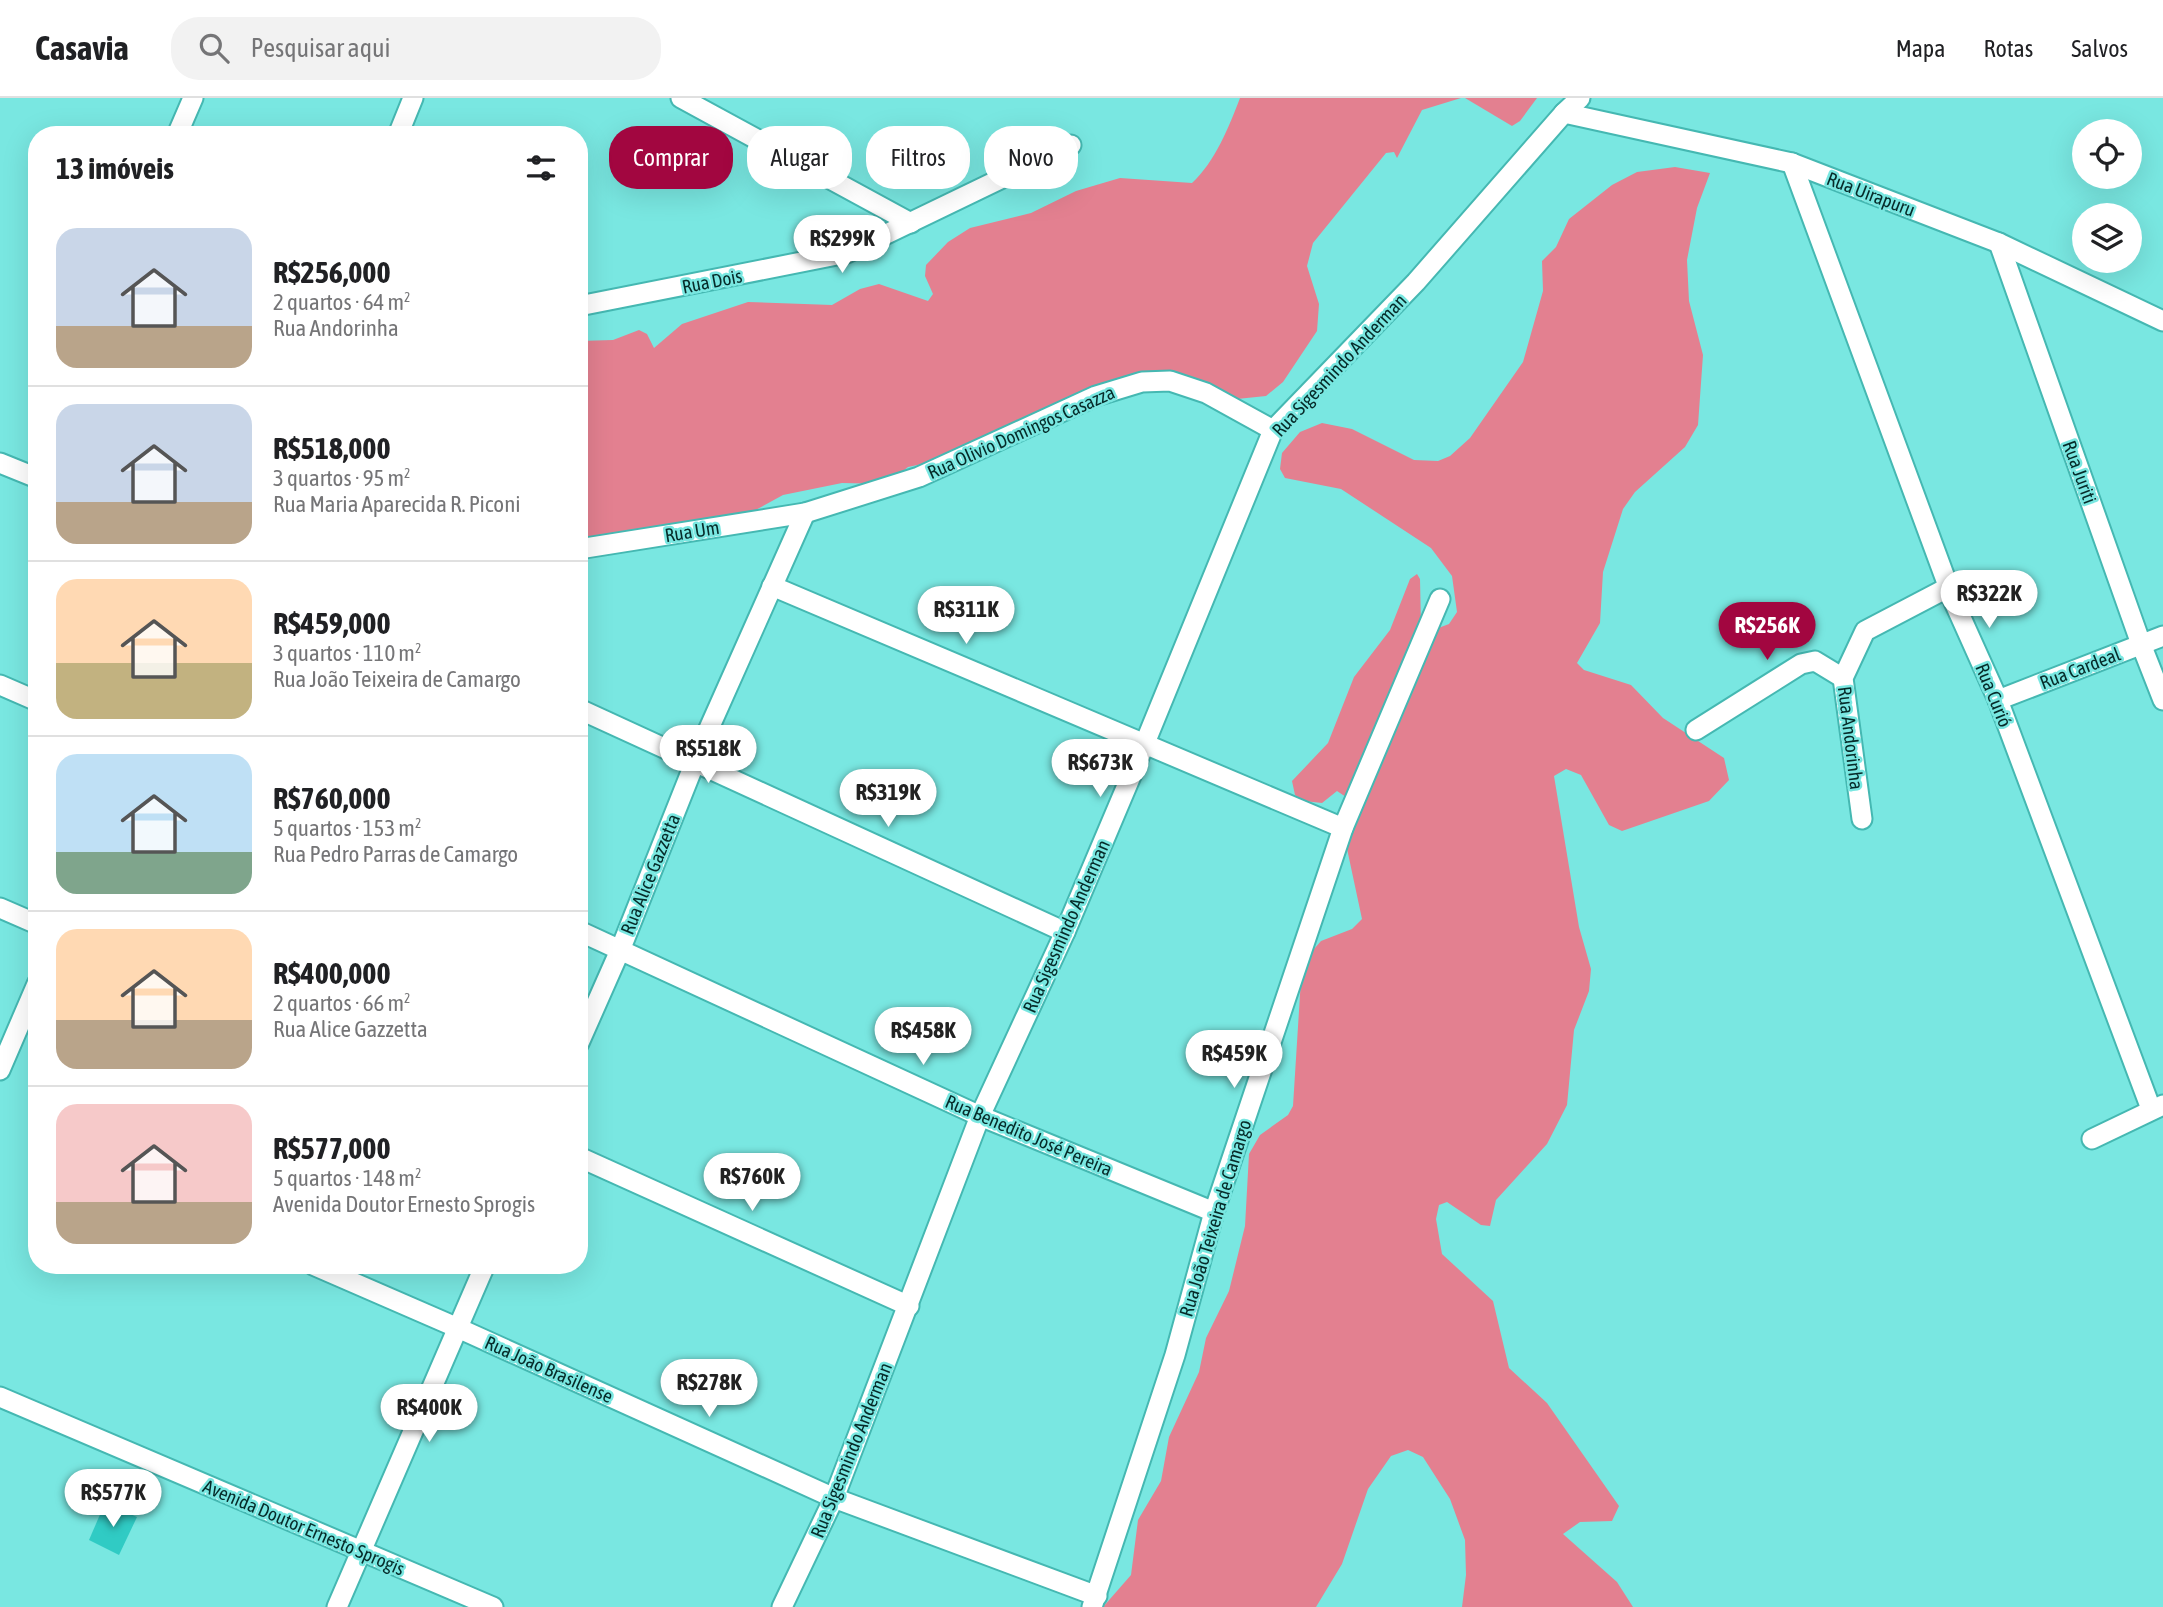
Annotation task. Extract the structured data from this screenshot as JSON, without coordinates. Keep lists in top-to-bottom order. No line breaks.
{"streets":{"street":["Rua Uirapuru","Rua Dois","Rua Sigesmindo Anderman","Rua Olivio Domingos Casazza","Rua Juriti","Rua Um","Rua Cardeal","Rua Curió","Rua Andorinha","Rua Alice Gazzetta","Rua Benedito José Pereira","Rua João Teixeira de Camargo","Rua João Brasilense","Avenida Doutor Ernesto Sprogis"]},"crossings":[["Rua Uirapuru","Rua Sigesmindo Anderman"],["Rua Uirapuru","Rua Juriti"],["Rua Uirapuru","Rua Curió"],["Rua Sigesmindo Anderman","Rua Olivio Domingos Casazza"],["Rua Sigesmindo Anderman","Rua Benedito José Pereira"],["Rua Sigesmindo Anderman","Rua João Brasilense"],["Rua Olivio Domingos Casazza","Rua Um"],["Rua Olivio Domingos Casazza","Rua Alice Gazzetta"],["Rua Juriti","Rua Cardeal"],["Rua Um","Rua Alice Gazzetta"],["Rua Cardeal","Rua Curió"],["Rua Curió","Rua Andorinha"],["Rua Alice Gazzetta","Rua Benedito José Pereira"],["Rua Benedito José Pereira","Rua João Teixeira de Camargo"],["Rua João Teixeira de Camargo","Rua João Brasilense"]],"page":{"header":"Casavia","search":"Pesquisar aqui","nav":["Mapa","Rotas","Salvos"],"chip":["Comprar","Alugar","Filtros","Novo"],"heading":"13 imóveis","list":[{"name":"R$256,000","note":"2 quartos · 64 m² · Rua Andorinha"},{"name":"R$518,000","note":"3 quartos · 95 m² · Rua Maria Aparecida R. Piconi"},{"name":"R$459,000","note":"3 quartos · 110 m² · Rua João Teixeira de Camargo"},{"name":"R$760,000","note":"5 quartos · 153 m² · Rua Pedro Parras de Camargo"},{"name":"R$400,000","note":"2 quartos · 66 m² · Rua Alice Gazzetta"},{"name":"R$577,000","note":"5 quartos · 148 m² · Avenida Doutor Ernesto Sprogis"}],"price":["R$299K","R$322K","R$311K","R$256K","R$518K","R$673K","R$319K","R$458K","R$459K","R$760K","R$278K","R$400K","R$577K"]}}
